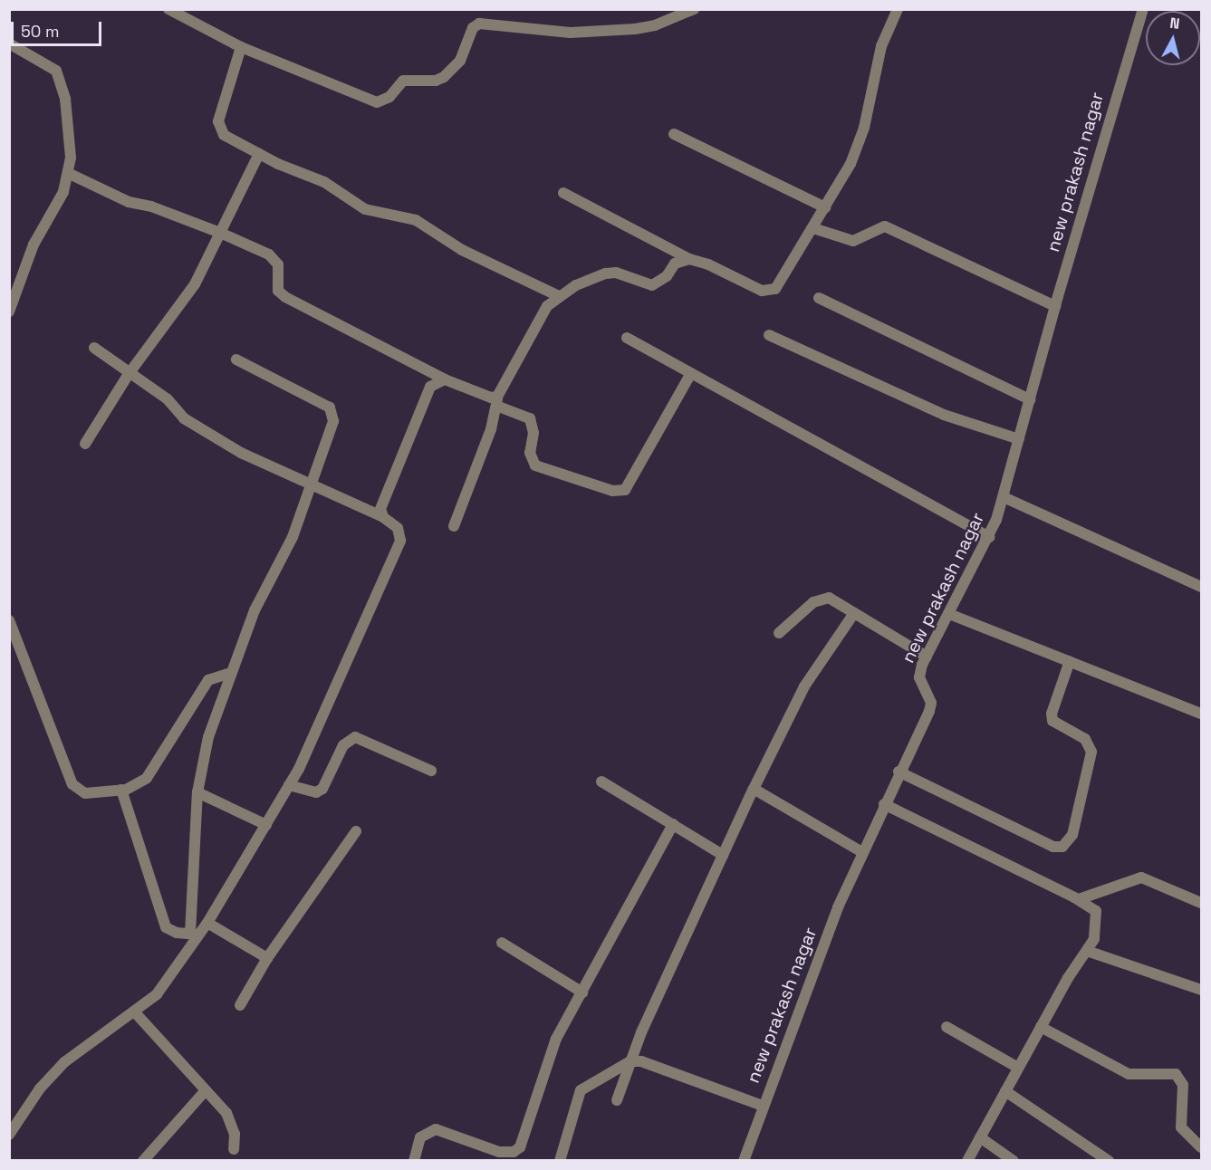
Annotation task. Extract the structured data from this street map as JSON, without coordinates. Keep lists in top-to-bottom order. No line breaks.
{"streets":{"street":["new prakash nagar"]},"scale_bar":"50 m","north":"top"}
